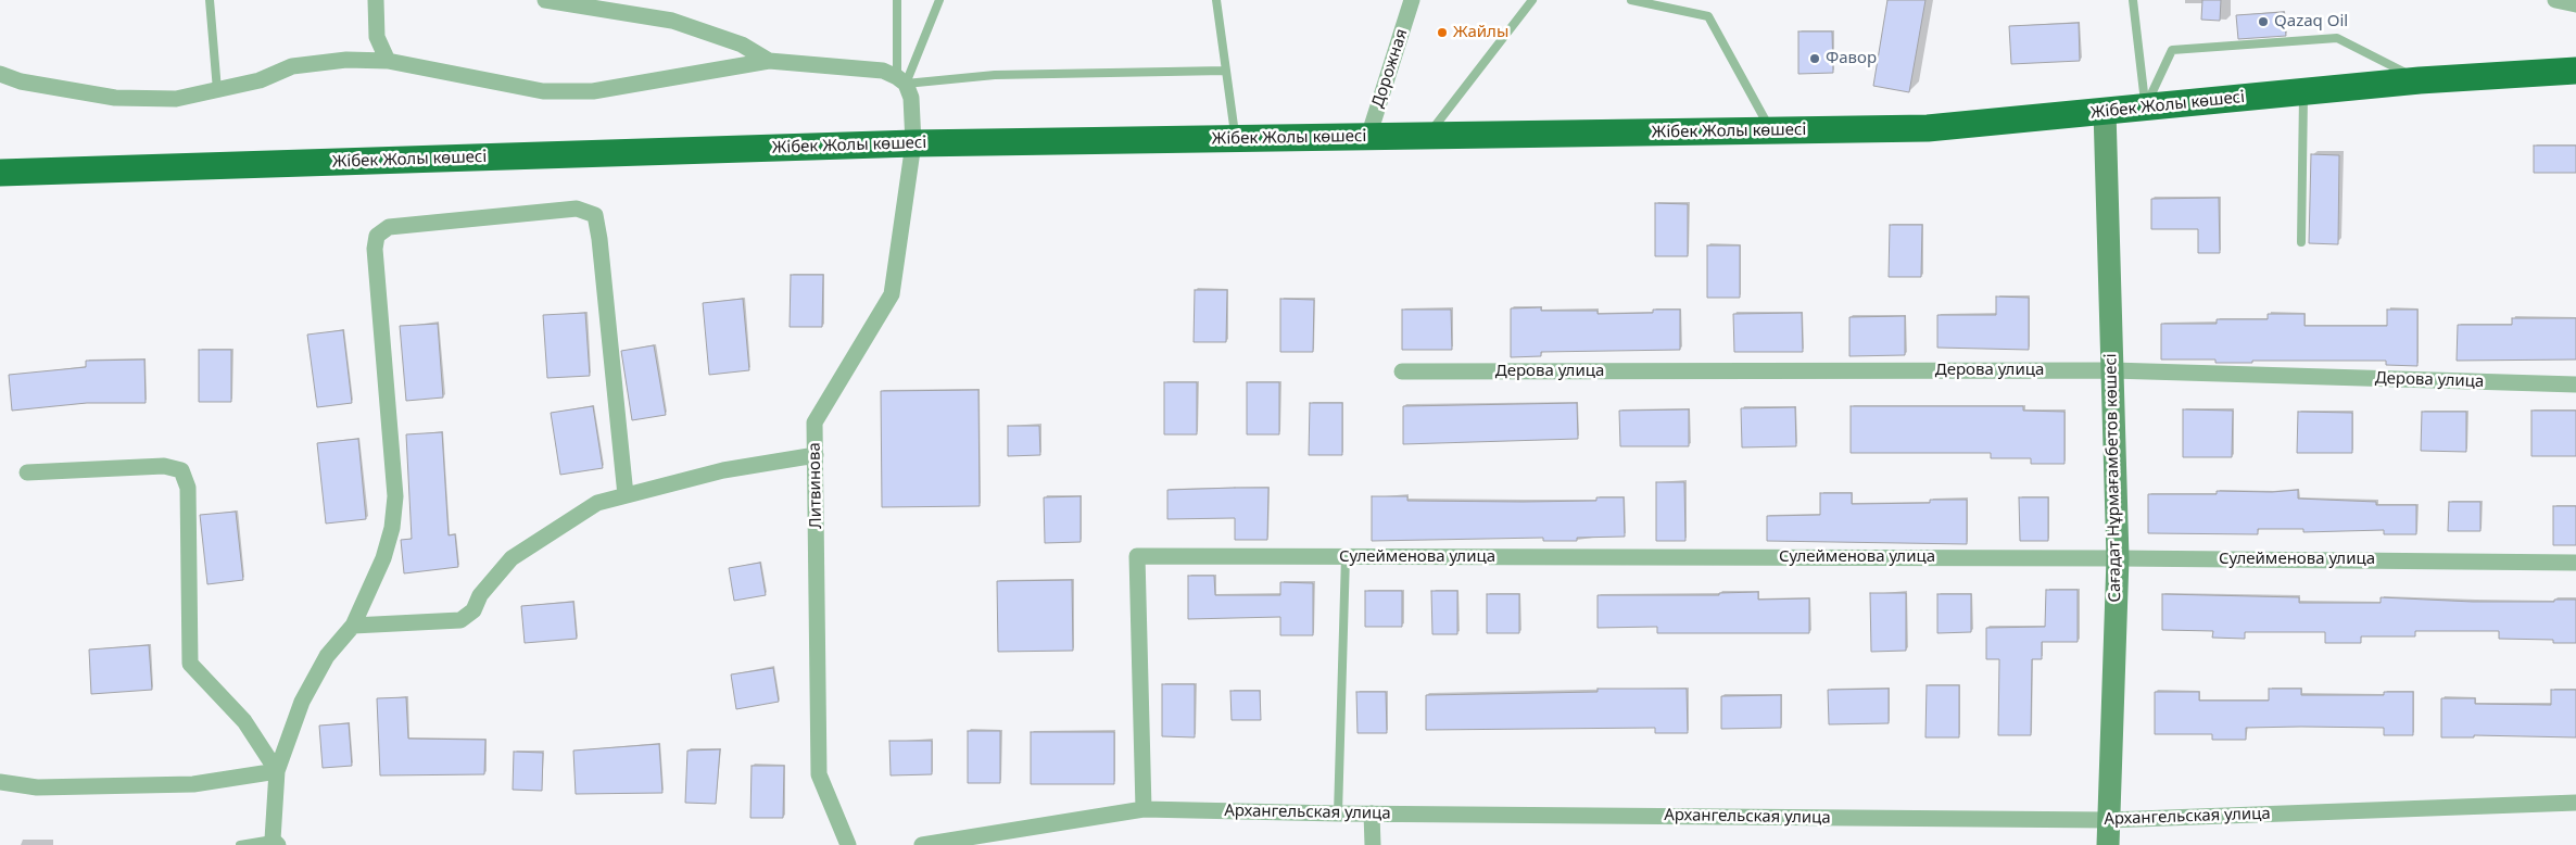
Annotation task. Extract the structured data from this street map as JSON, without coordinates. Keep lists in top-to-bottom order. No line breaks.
{"streets":{"highway":["Жібек Жолы көшесі"],"main road":["Сағадат Нұрмағамбетов көшесі"],"street":["Дорожная","Дерова улица","Литвинова","Сулейменова улица","Архангельская улица"]},"crossings":[["Дорожная","Жібек Жолы көшесі"],["Жібек Жолы көшесі","Сағадат Нұрмағамбетов көшесі"],["Жібек Жолы көшесі","Литвинова"],["Дерова улица","Сағадат Нұрмағамбетов көшесі"],["Сағадат Нұрмағамбетов көшесі","Сулейменова улица"],["Сағадат Нұрмағамбетов көшесі","Архангельская улица"],["Сулейменова улица","Архангельская улица"]],"places":["Qazaq Oil","Жайлы","Фавор"]}
